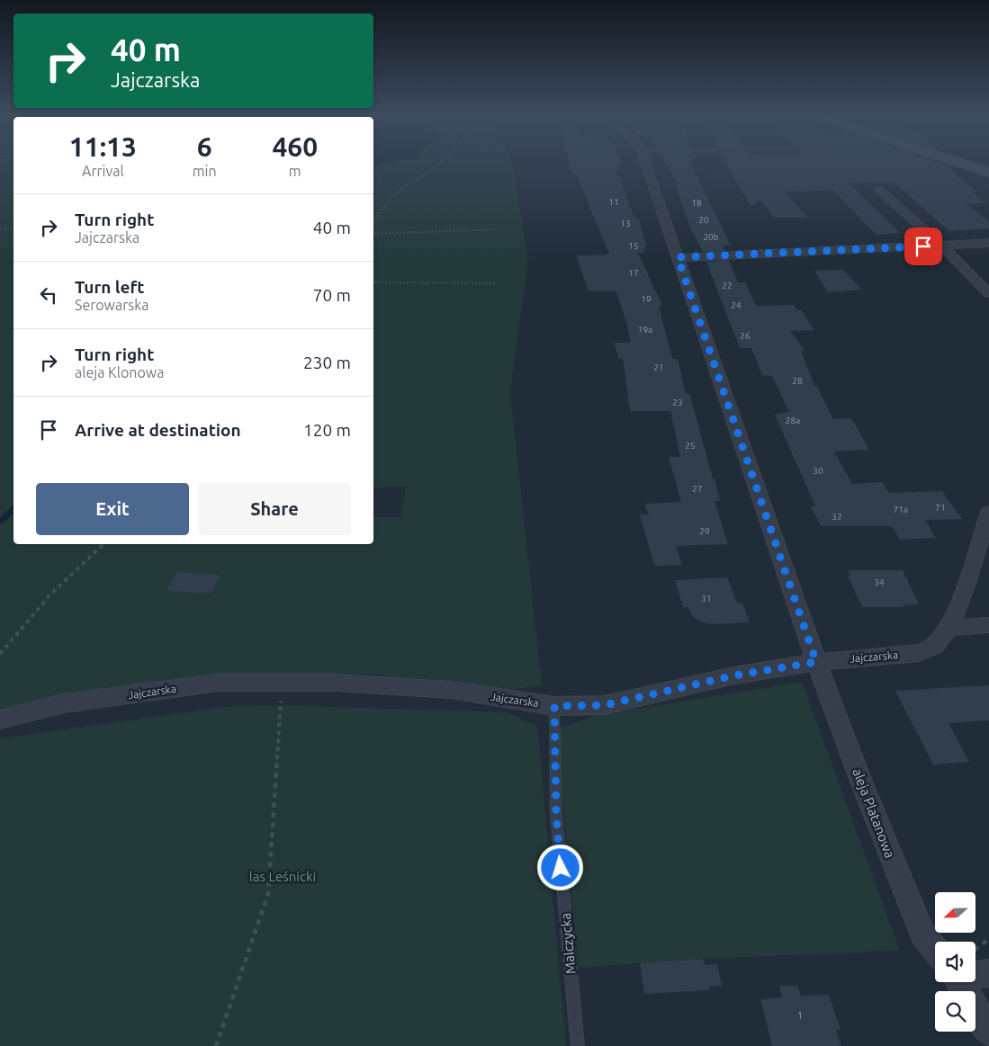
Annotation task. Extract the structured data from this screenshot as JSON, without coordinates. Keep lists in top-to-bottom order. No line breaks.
{"streets":{"street":["Jajczarska","aleja Platanowa"],"lane":["Malczycka"]},"crossings":[["Jajczarska","aleja Platanowa"],["Jajczarska","Malczycka"]],"parks":["las Leśnicki"],"house_numbers":["11","18","20","13","20b","15","17","22","19","24","19a","26","21","28","23","28a","25","30","27","71","71a","32","29","34","31","1"],"north":"left","page":{"turn":["40 m","Jajczarska"],"eta":["11:13","Arrival","6","min","460","m"],"list":[{"name":"Turn right","note":"Jajczarska","value":"40 m"},{"name":"Turn left","note":"Serowarska","value":"70 m"},{"name":"Turn right","note":"aleja Klonowa","value":"230 m"},{"name":"Arrive at destination","value":"120 m"}],"buttons":["Exit","Share"]}}
